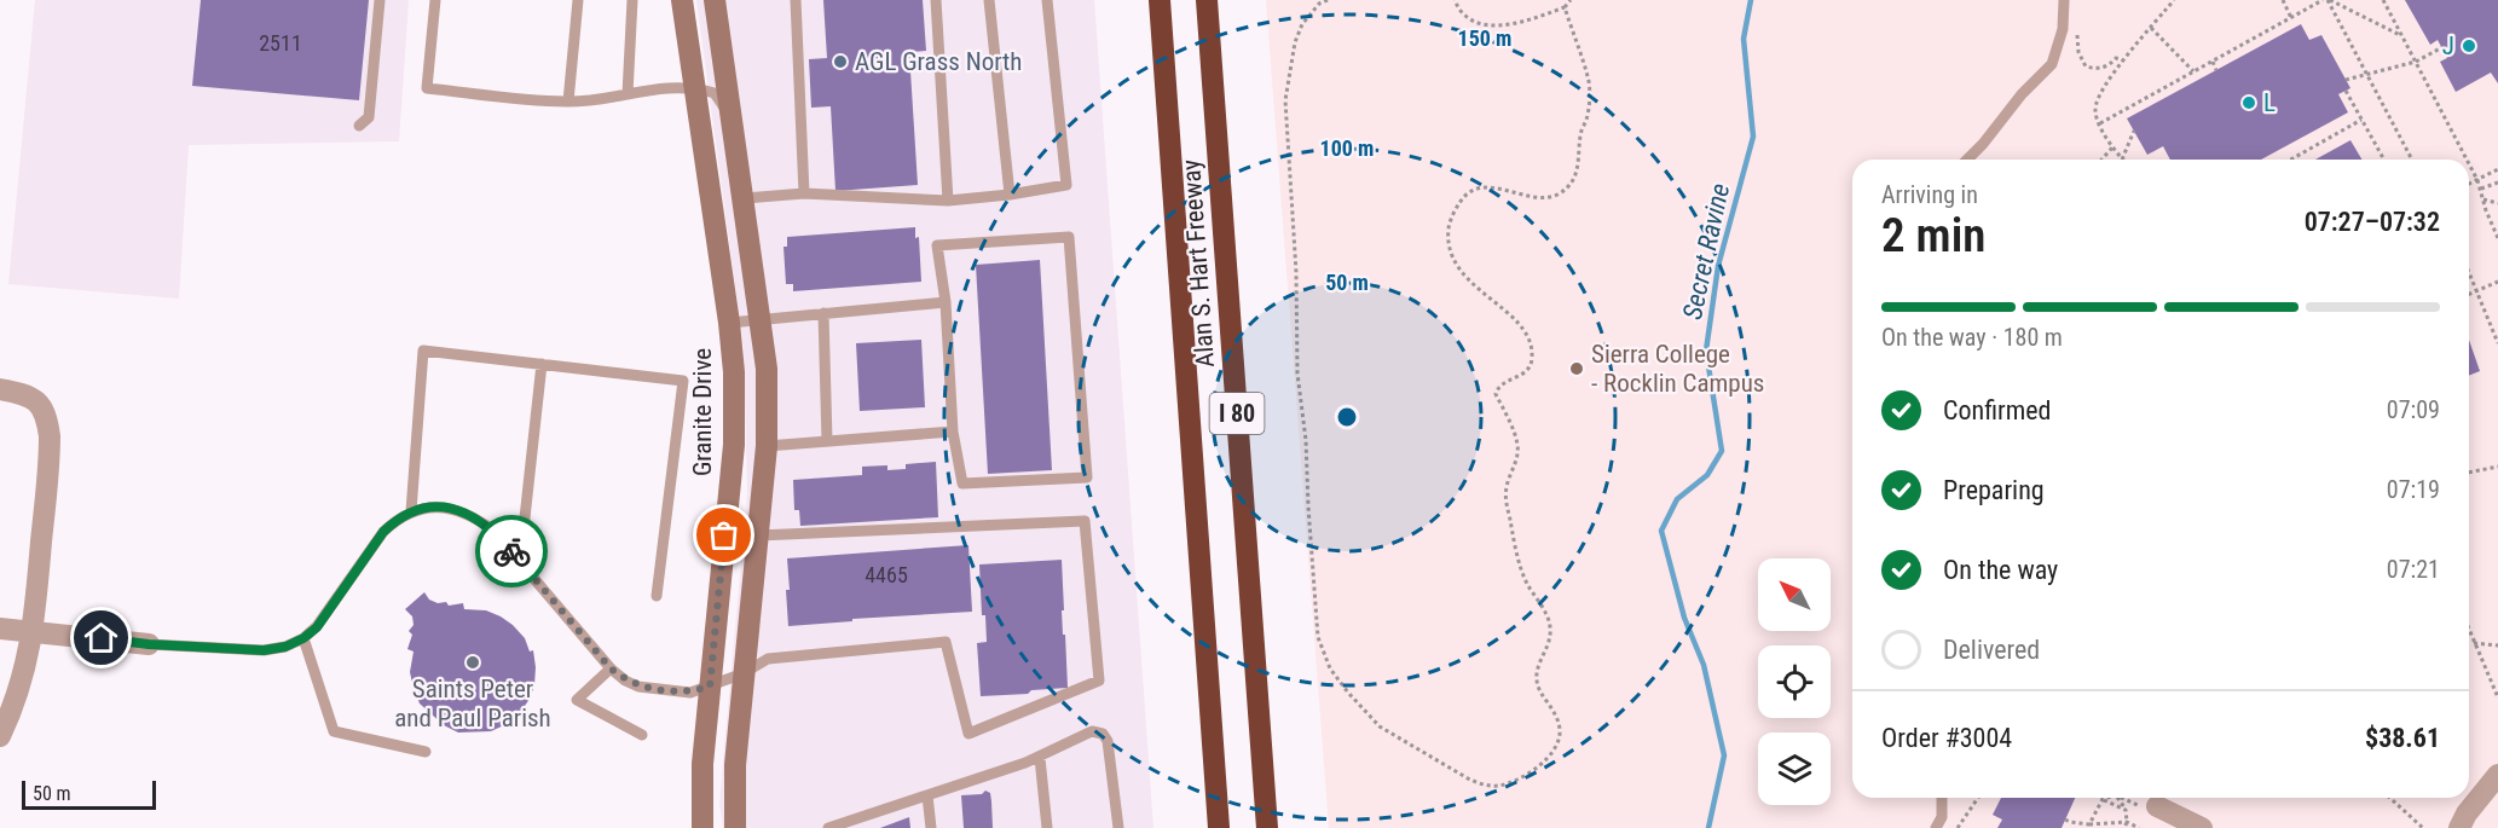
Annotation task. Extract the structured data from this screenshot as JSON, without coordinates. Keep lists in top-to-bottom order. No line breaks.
{"streets":{"highway":["Alan S. Hart Freeway","I 80"],"street":["Granite Drive"]},"water":["Secret Ravine"],"places":["J","AGL Grass North","L","Sierra College - Rocklin Campus","Saints Peter and Paul Parish"],"house_numbers":["2511","4465"],"scale_bar":"50 m","north":"top left","page":{"heading":["2 min","Arriving in","07:27–07:32"],"panel":["Order #3004","$38.61"],"bar":"On the way · 180 m","list":[["Confirmed","07:09"],["Preparing","07:19"],["On the way","07:21"],"Delivered"],"scale":"50 m"},"rings":["150 m","100 m","50 m"]}
